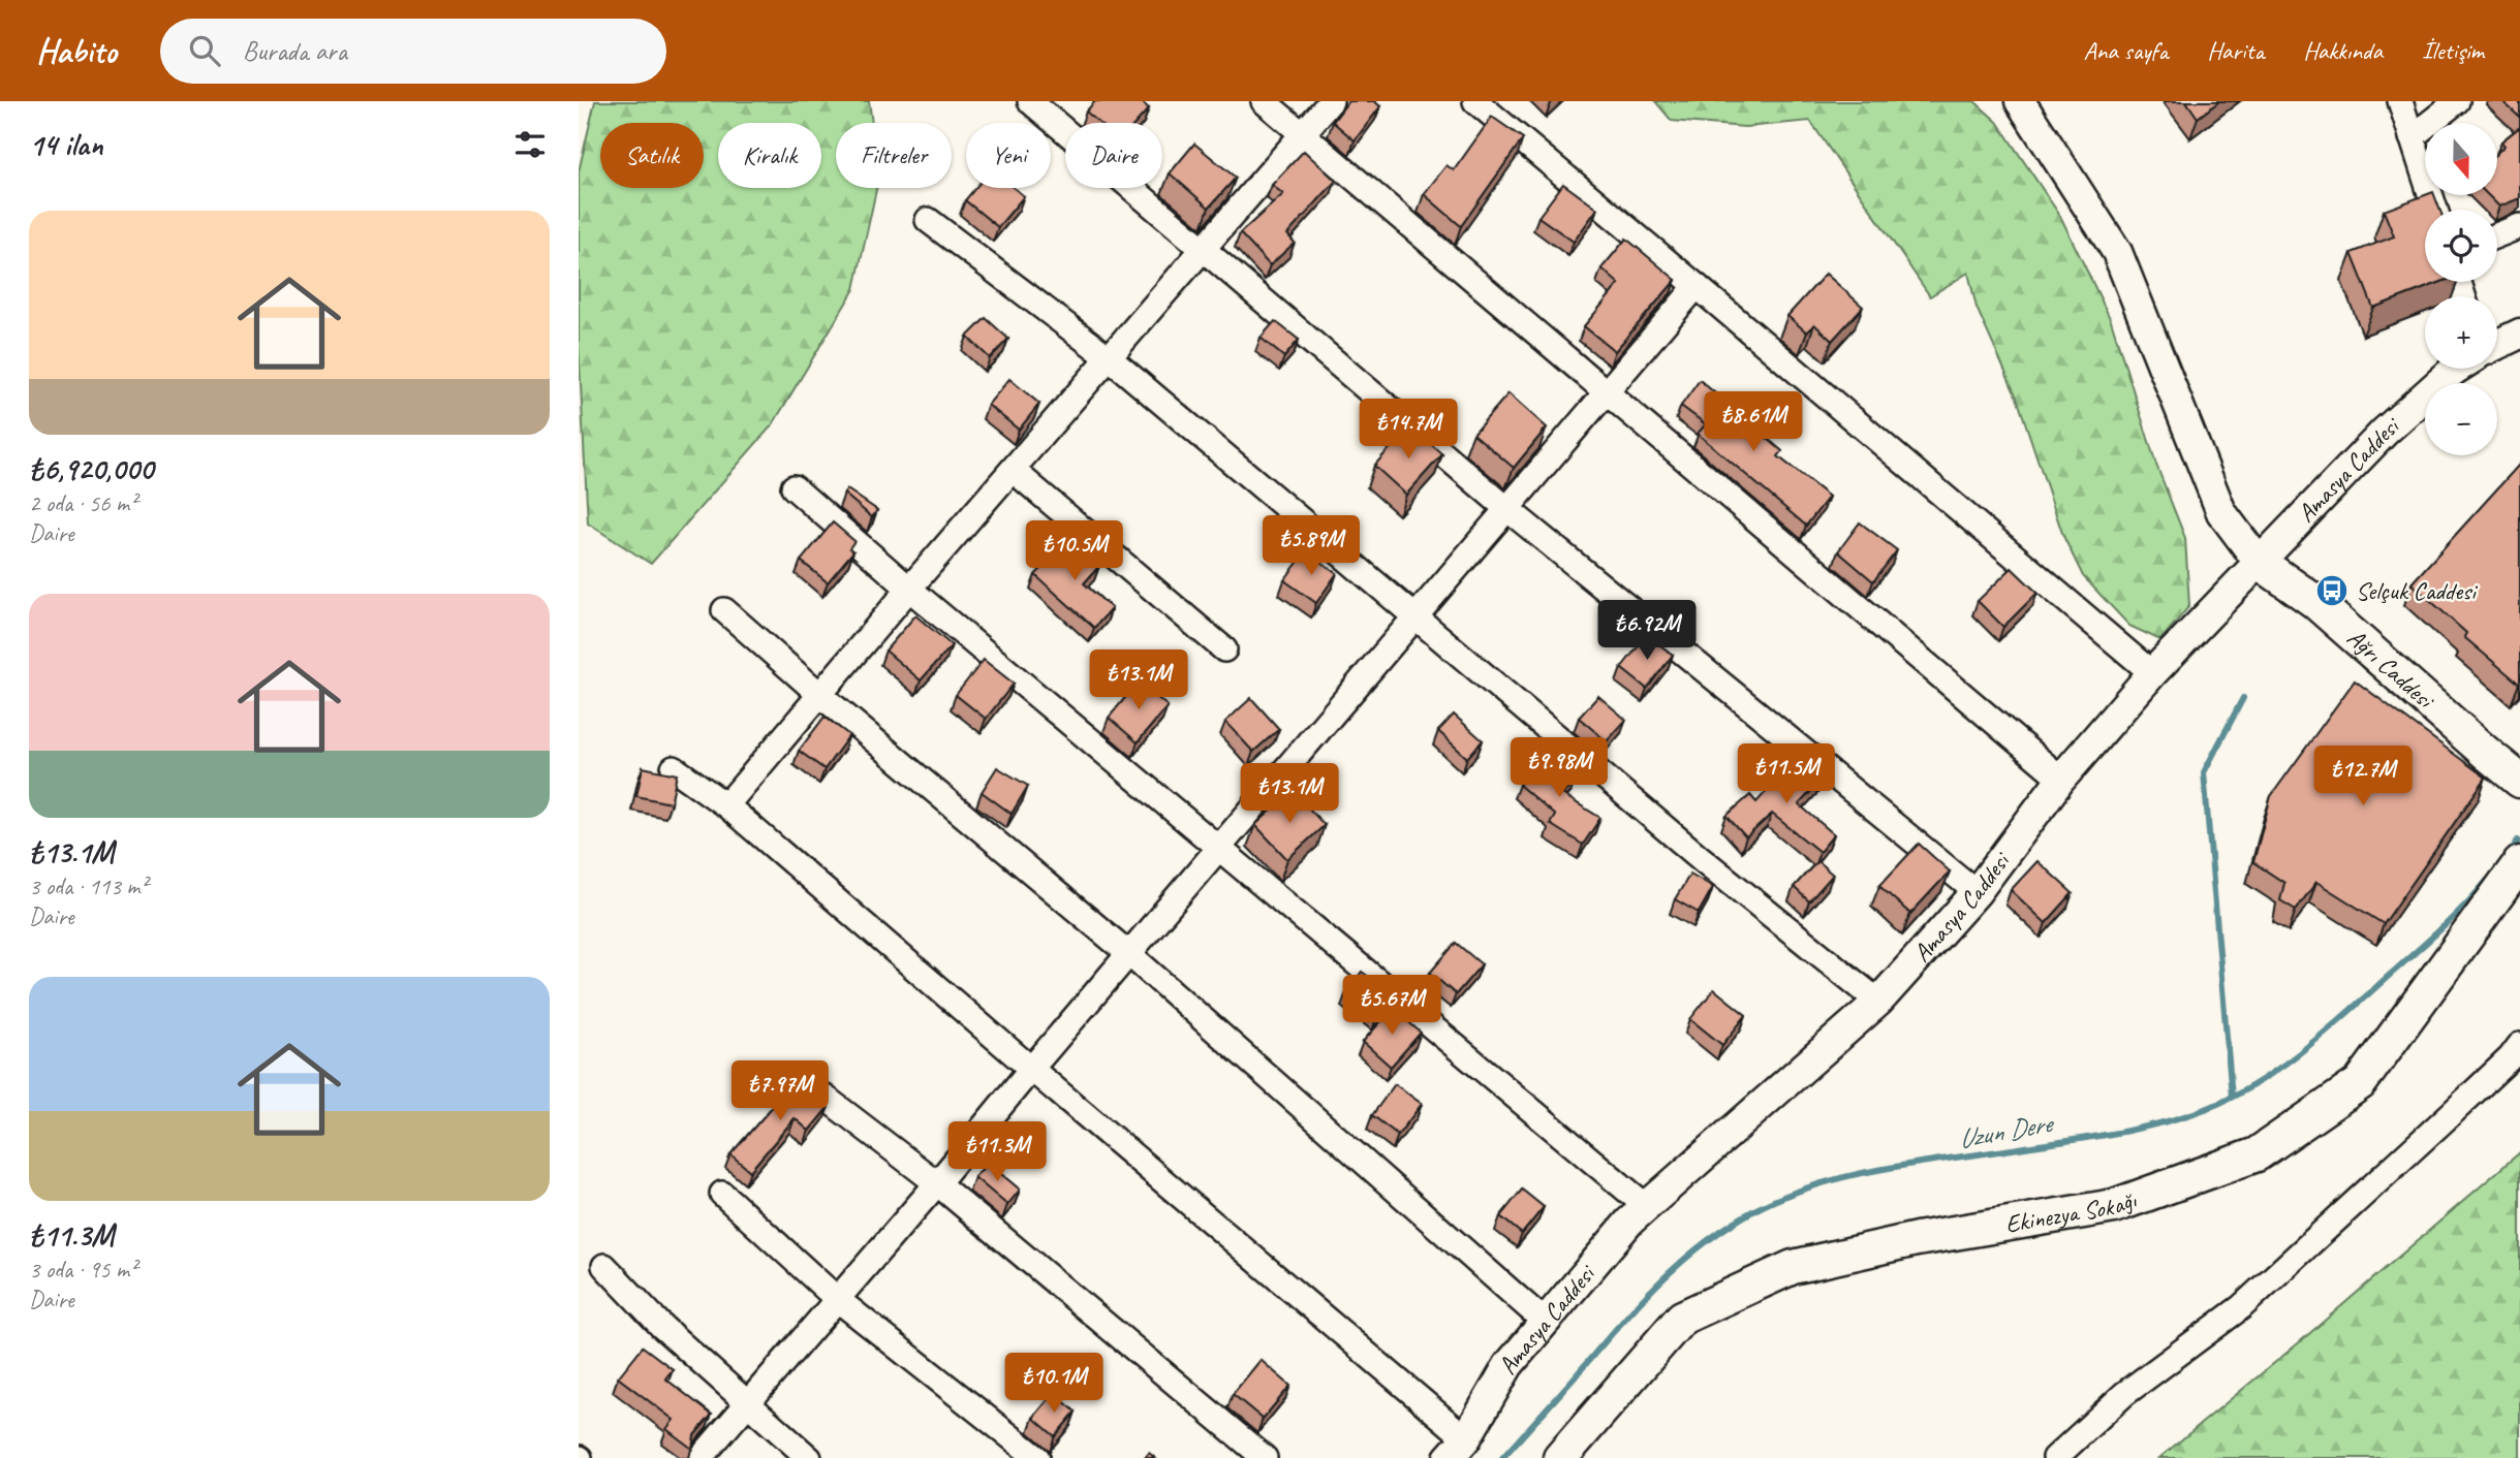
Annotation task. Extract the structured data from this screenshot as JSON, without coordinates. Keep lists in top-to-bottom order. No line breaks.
{"streets":{"main road":["Ağrı Caddesi","Ekinezya Sokağı"],"street":["Amasya Caddesi"]},"crossings":[["Amasya Caddesi","Ağrı Caddesi"]],"water":["Uzun Dere"],"places":{"bus stop":["Selçuk Caddesi"]},"north":"bottom","page":{"header":"Habito","search":"Burada ara","nav":["Ana sayfa","Harita","Hakkında","İletişim"],"heading":"14 ilan","map_buttons":["+","−"],"chip":["Satılık","Kiralık","Filtreler","Yeni","Daire"],"list":[{"name":"₺6,920,000","note":"2 oda · 56 m² · Daire"},{"name":"₺13.1M","note":"3 oda · 113 m² · Daire"},{"name":"₺11.3M","note":"3 oda · 95 m² · Daire"}],"price":["₺8.61M","₺14.7M","₺5.89M","₺10.5M","₺6.92M","₺13.1M","₺9.98M","₺11.5M","₺12.7M","₺13.1M","₺5.67M","₺7.97M","₺11.3M","₺10.1M"]}}
